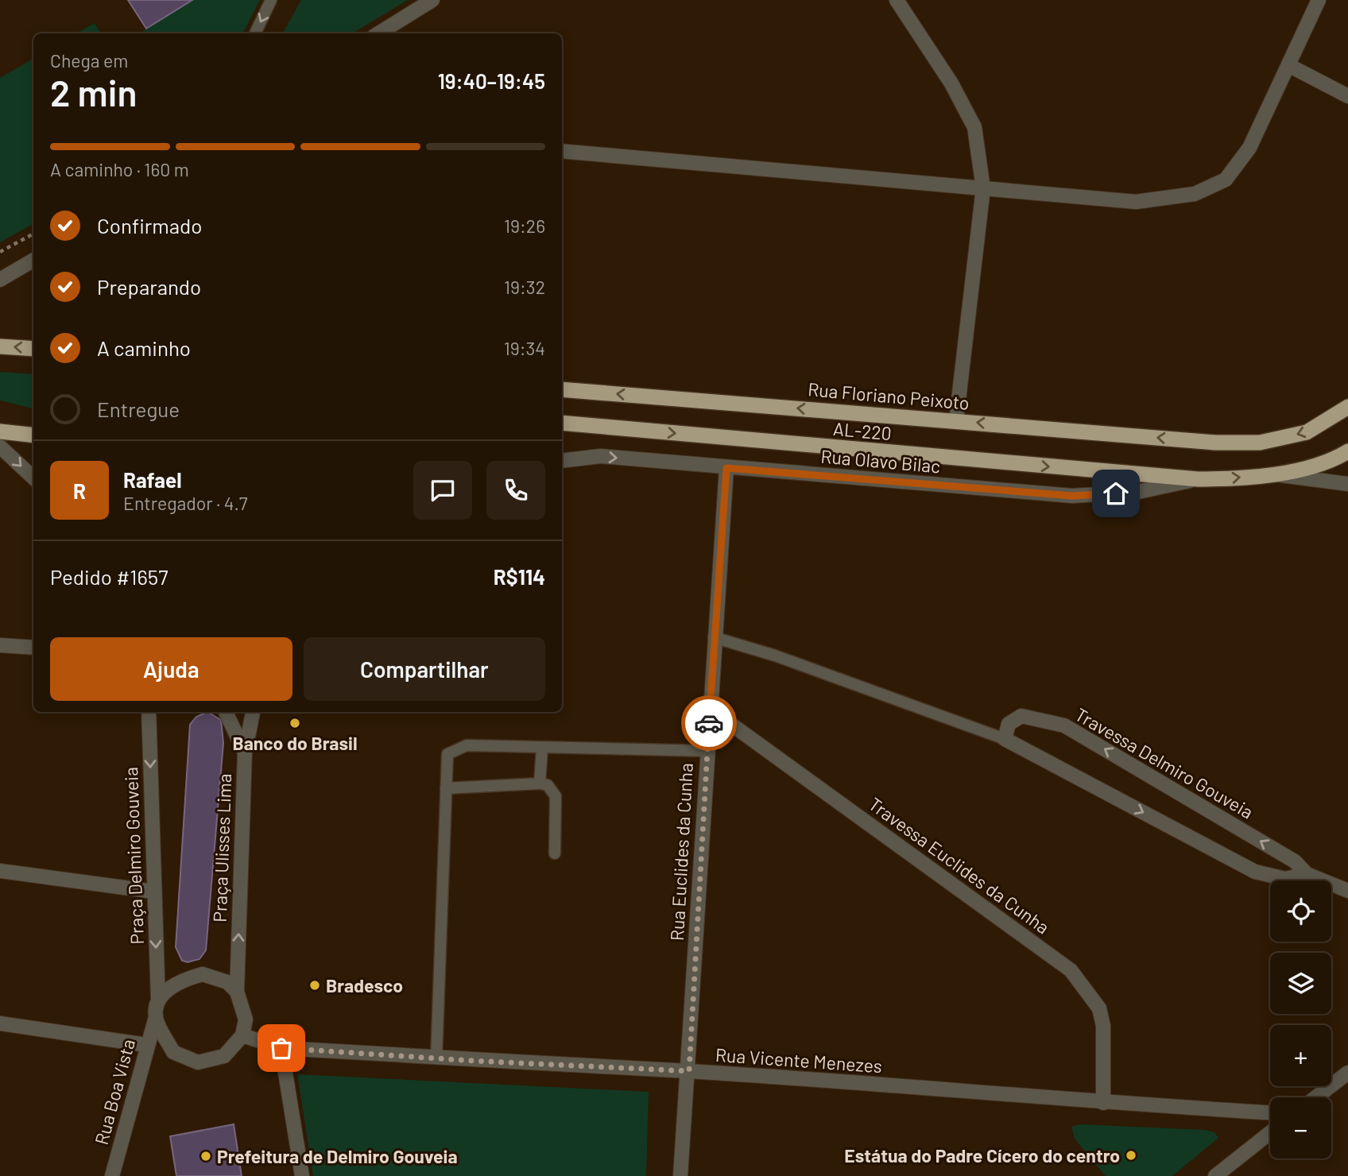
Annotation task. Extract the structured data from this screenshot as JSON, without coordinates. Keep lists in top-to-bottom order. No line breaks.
{"streets":{"highway":["Rua Floriano Peixoto","AL-220","Rua Olavo Bilac"],"street":["Travessa Delmiro Gouveia","Praça Ulisses Lima","Rua Euclides da Cunha","Praça Delmiro Gouveia","Travessa Euclides da Cunha","Rua Vicente Menezes","Rua Boa Vista"]},"crossings":[["AL-220","Rua Olavo Bilac"],["Rua Olavo Bilac","Rua Euclides da Cunha"],["Praça Ulisses Lima","Praça Delmiro Gouveia"],["Praça Ulisses Lima","Rua Vicente Menezes"],["Praça Ulisses Lima","Rua Boa Vista"],["Rua Euclides da Cunha","Travessa Euclides da Cunha"],["Rua Euclides da Cunha","Rua Vicente Menezes"],["Praça Delmiro Gouveia","Rua Vicente Menezes"],["Praça Delmiro Gouveia","Rua Boa Vista"],["Travessa Euclides da Cunha","Rua Vicente Menezes"],["Rua Vicente Menezes","Rua Boa Vista"]],"one_way":["Rua Floriano Peixoto","AL-220","Praça Ulisses Lima","Praça Delmiro Gouveia"],"places":["Banco do Brasil","Bradesco","Estátua do Padre Cícero do centro","Prefeitura de Delmiro Gouveia"],"page":{"heading":["2 min","Chega em","19:40–19:45"],"panel":["Rafael","Entregador · 4.7","Pedido #1657","R$114"],"bar":"A caminho · 160 m","list":[["Confirmado","19:26"],["Preparando","19:32"],["A caminho","19:34"],"Entregue"],"round":"R","buttons":["Ajuda","Compartilhar"],"map_buttons":["+","−"]}}
